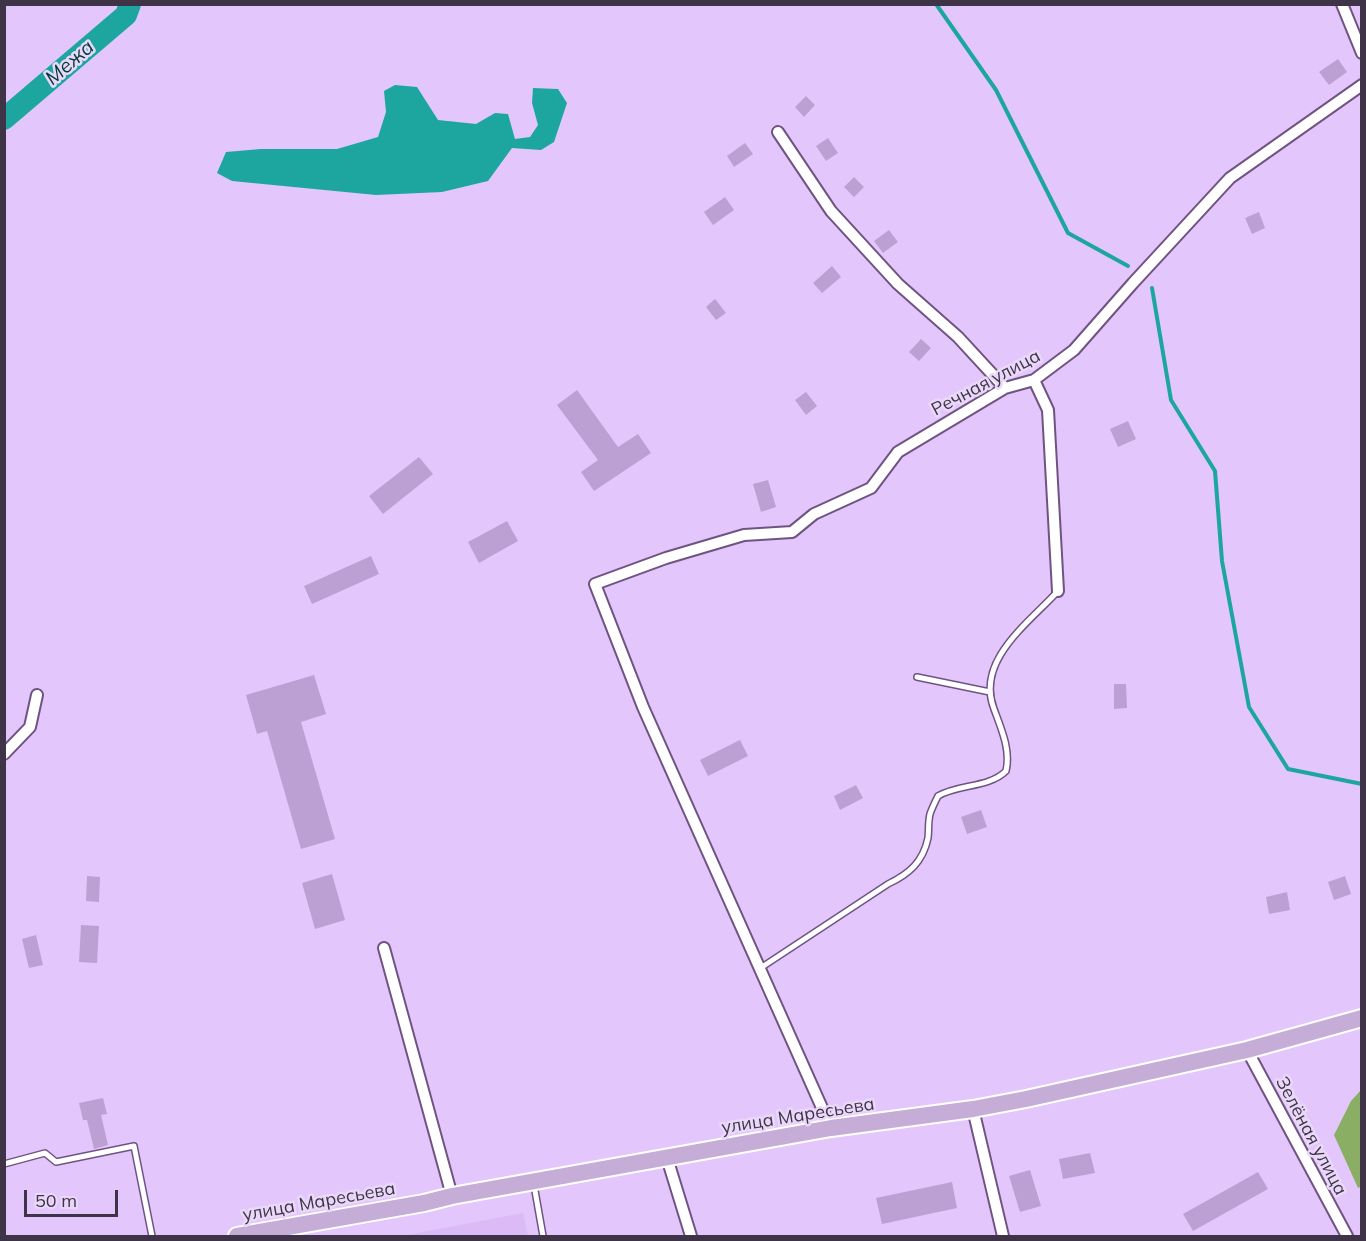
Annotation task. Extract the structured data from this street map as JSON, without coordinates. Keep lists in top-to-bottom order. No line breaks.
{"streets":{"main road":["улица Маресьева"],"street":["Речная улица","Зелёная улица"]},"crossings":[["улица Маресьева","Зелёная улица"]],"water":["Межа"],"scale_bar":"50 m"}
